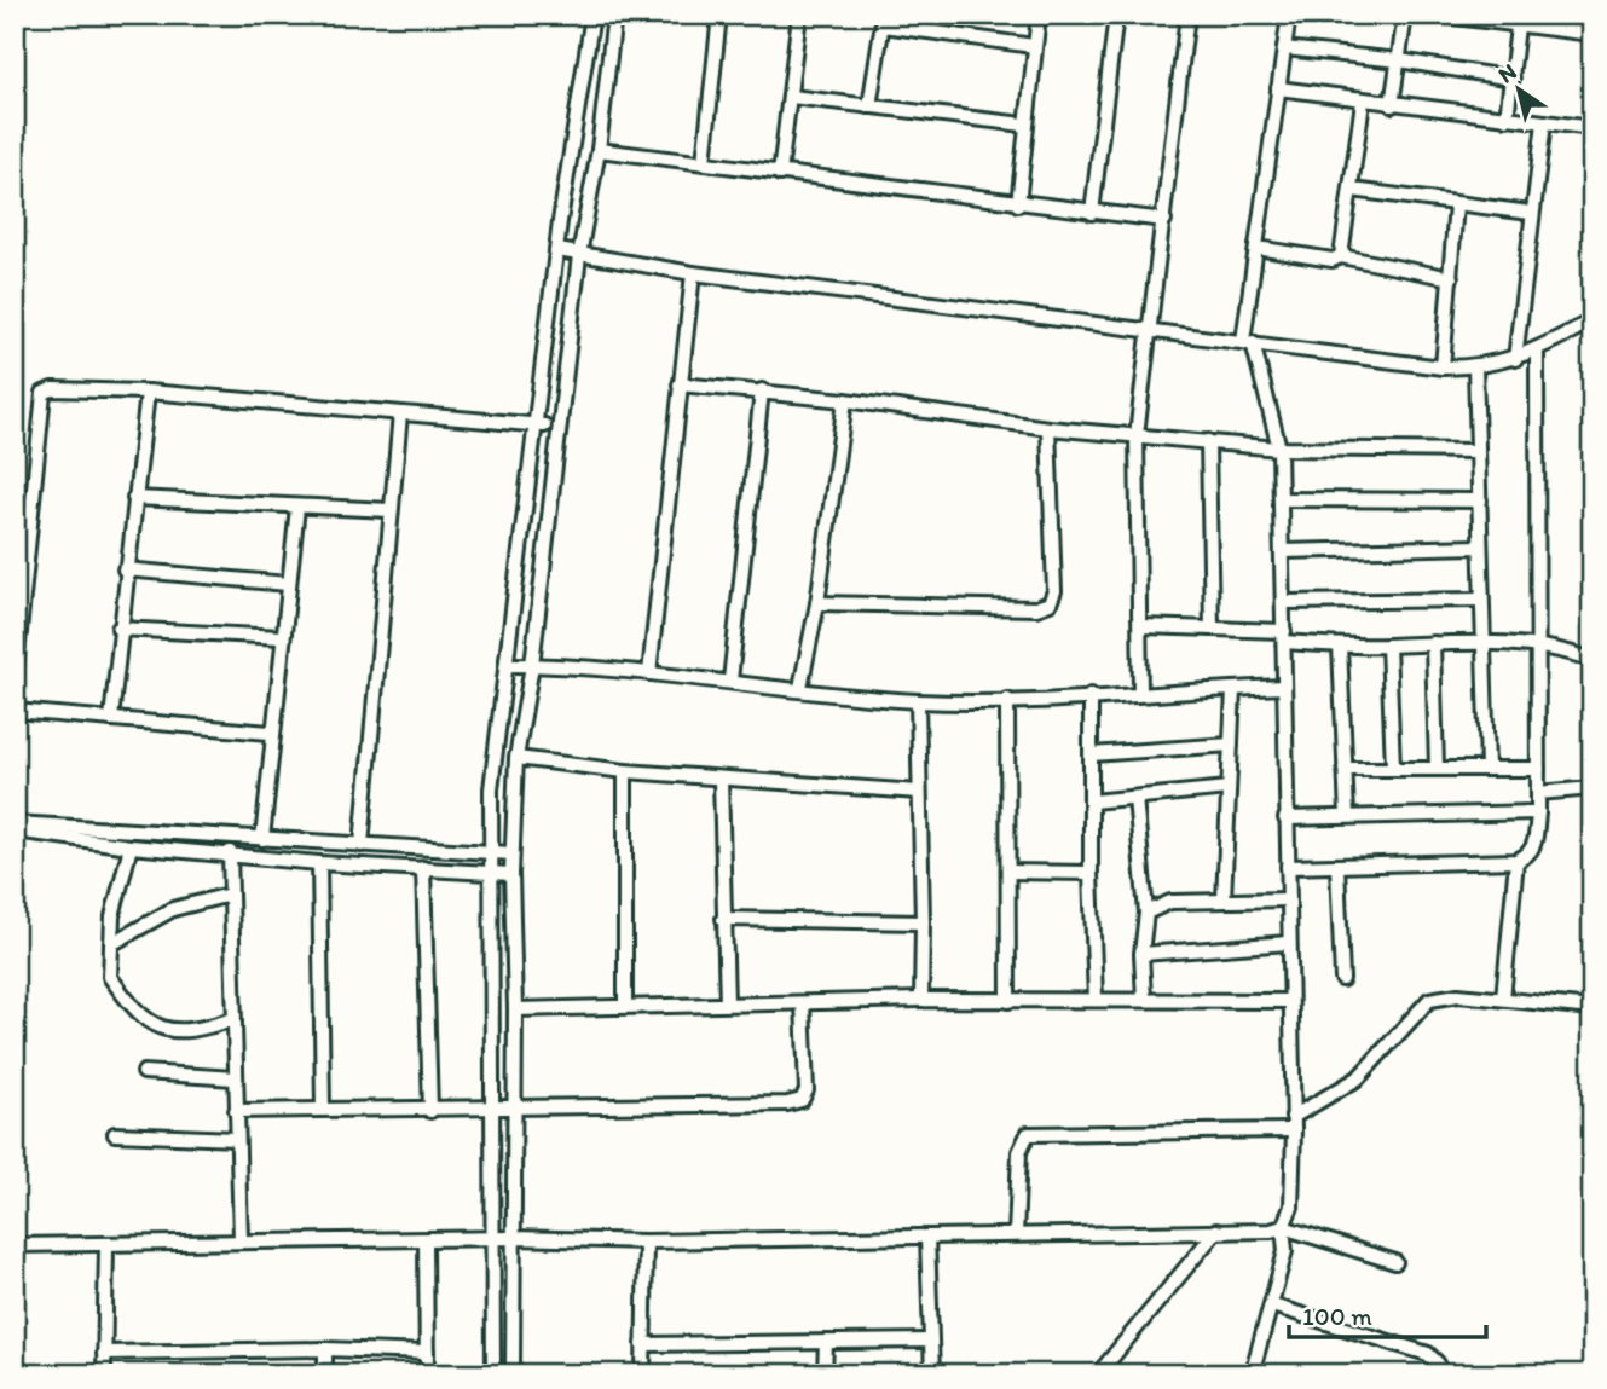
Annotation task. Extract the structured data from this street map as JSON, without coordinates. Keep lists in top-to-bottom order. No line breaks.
{"scale_bar":"100 m","north":"top left"}
